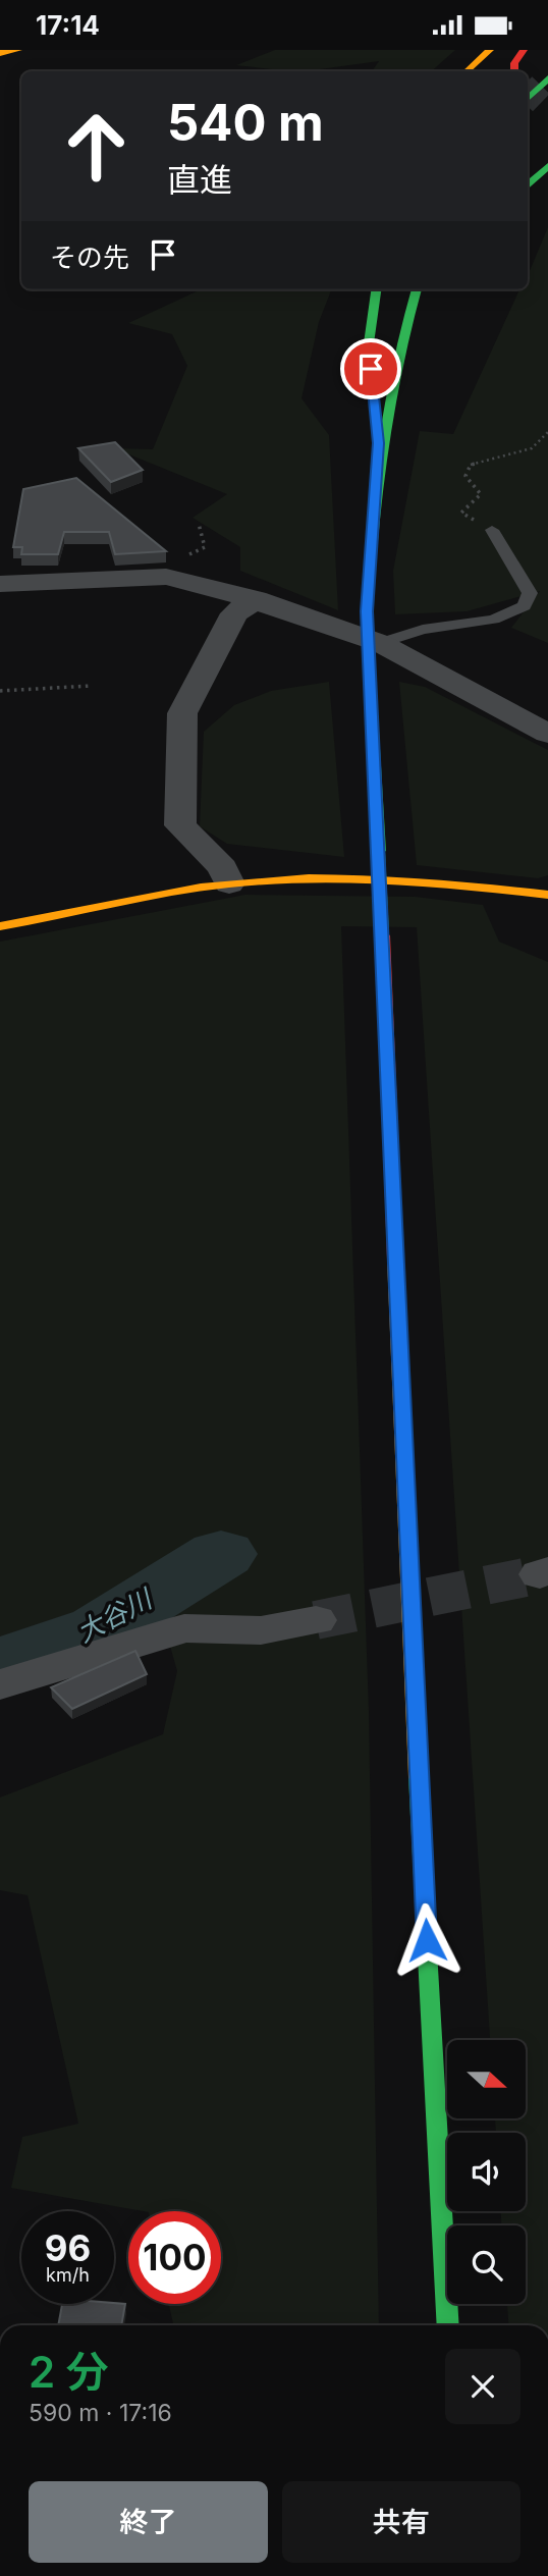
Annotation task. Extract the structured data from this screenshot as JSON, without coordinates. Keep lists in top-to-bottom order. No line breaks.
{"water":["大谷川"],"north":"right","page":{"status":"17:14","turn":["540 m","直進"],"then":"その先","speed":"96 km/h","limit":"100","heading":["2 分","590 m · 17:16"],"buttons":["終了","共有"]}}
